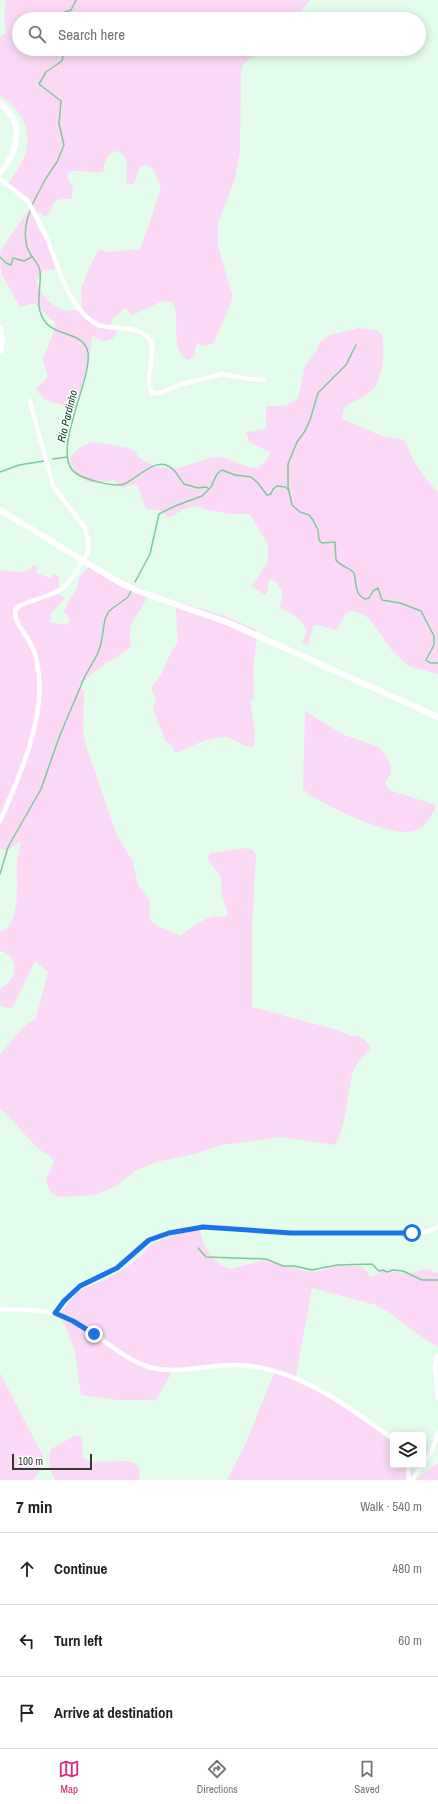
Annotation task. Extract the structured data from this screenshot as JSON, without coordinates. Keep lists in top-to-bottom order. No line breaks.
{"water":["Rio Pardinho"],"scale_bar":"100 m","page":{"search":"Search here","scale":"100 m","heading":["7 min","Walk · 540 m"],"list":[["Continue","480 m"],["Turn left","60 m"],"Arrive at destination"],"nav":["Map","Directions","Saved"]}}
